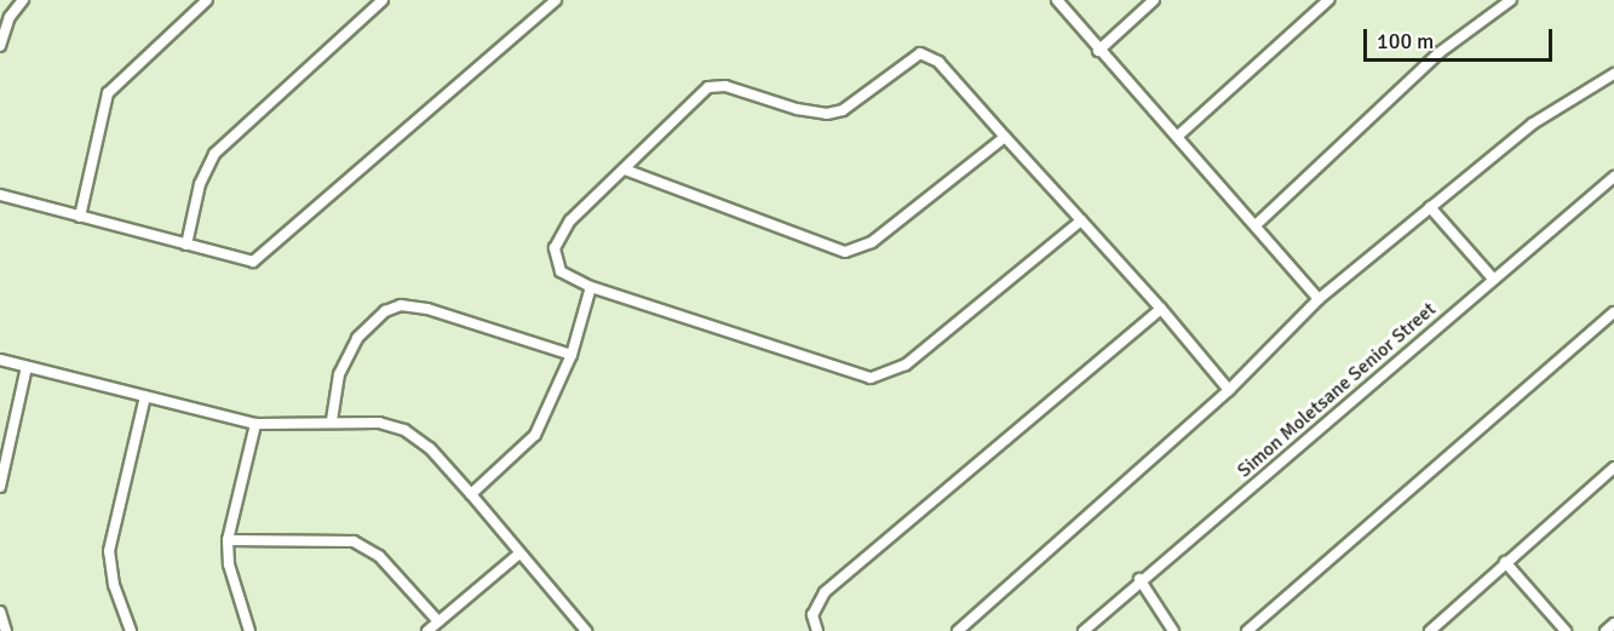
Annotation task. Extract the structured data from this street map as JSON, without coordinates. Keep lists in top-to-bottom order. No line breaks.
{"streets":{"street":["Simon Moletsane Senior Street"]},"scale_bar":"100 m"}
